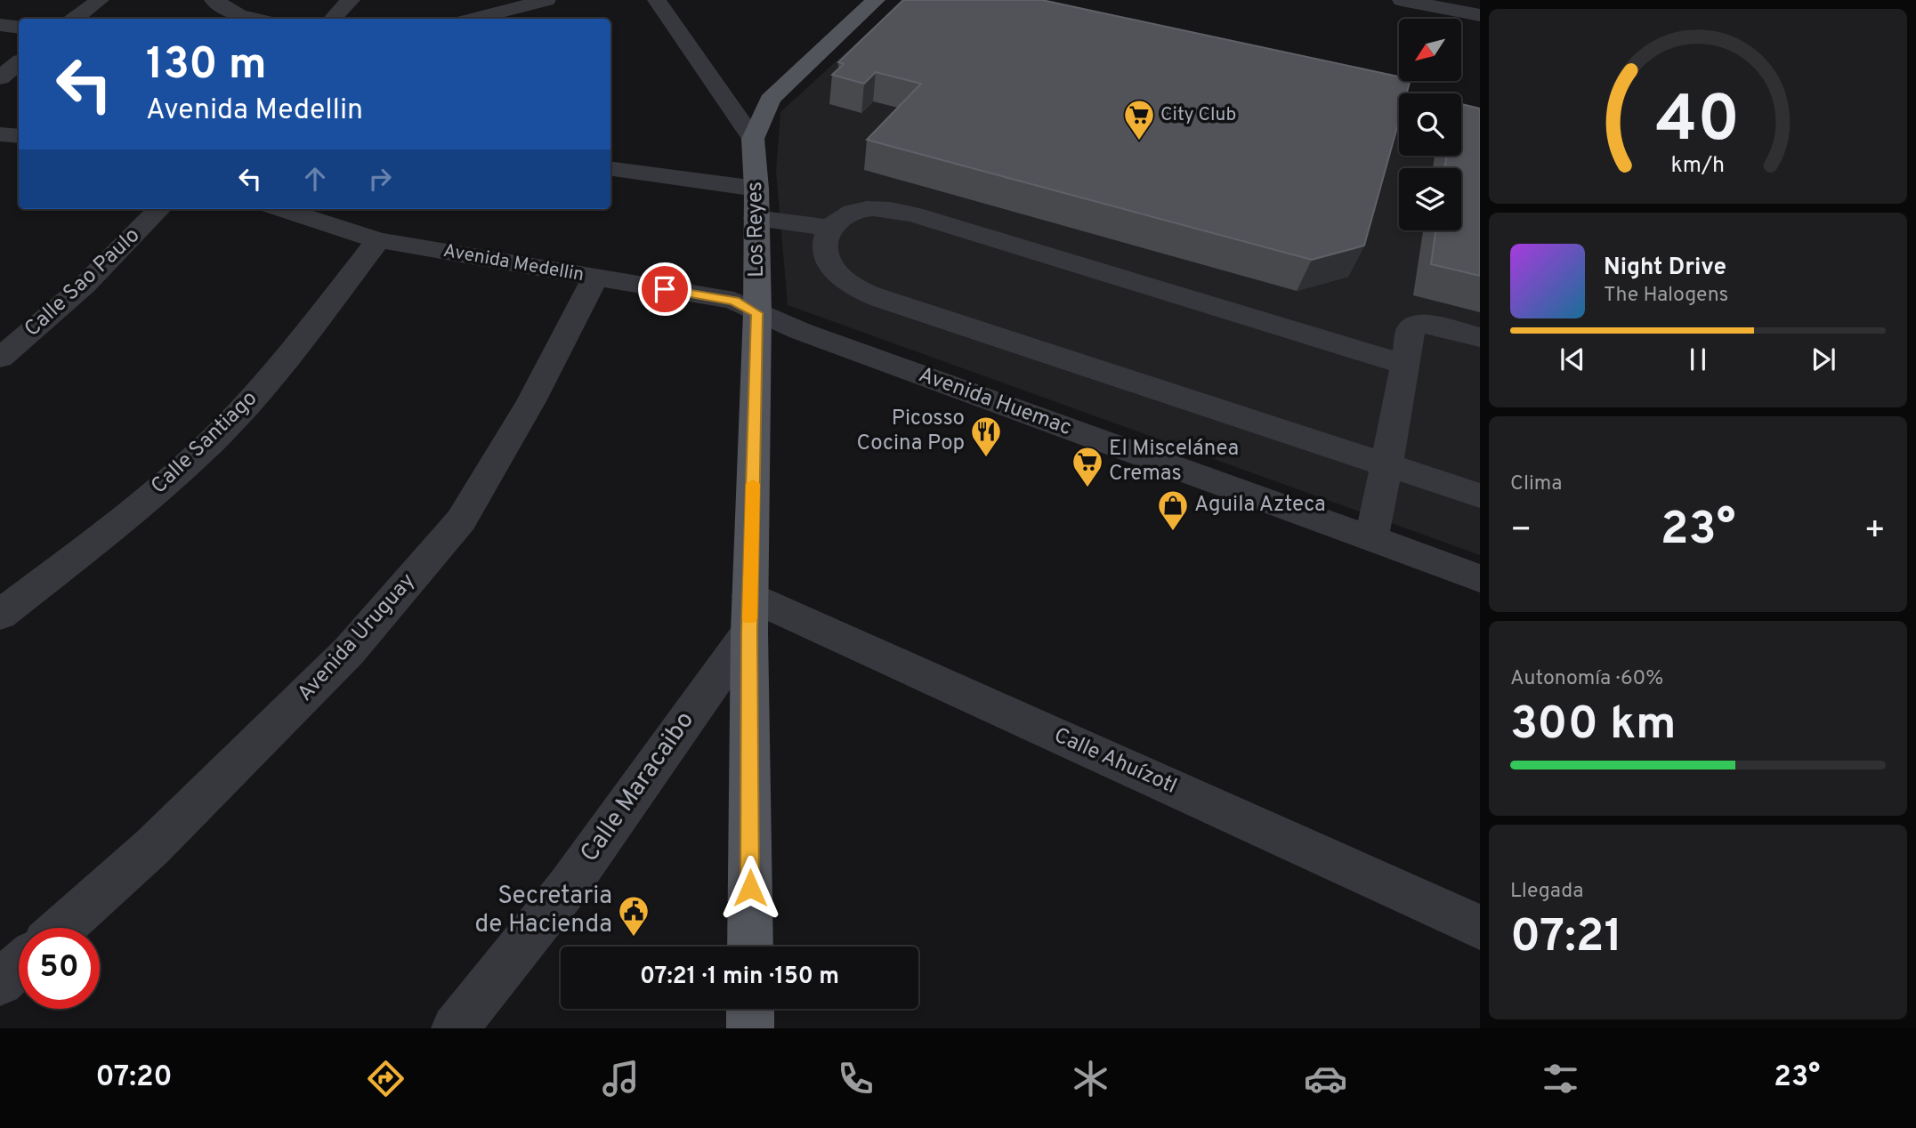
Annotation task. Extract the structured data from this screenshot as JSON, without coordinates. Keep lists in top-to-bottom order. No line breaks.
{"streets":{"main road":["Los Reyes"],"street":["Avenida Medellin","Calle Sao Paulo","Avenida Huemac","Calle Santiago","Avenida Uruguay","Calle Ahuízotl","Calle Maracaibo"]},"crossings":[["Los Reyes","Avenida Medellin"],["Los Reyes","Avenida Huemac"],["Los Reyes","Calle Ahuízotl"],["Los Reyes","Calle Maracaibo"],["Avenida Medellin","Avenida Huemac"],["Avenida Medellin","Calle Santiago"],["Avenida Medellin","Avenida Uruguay"],["Calle Ahuízotl","Calle Maracaibo"]],"places":{"supermarket":["City Club","El Miscelánea Cremas"],"restaurant":["Picosso Cocina Pop"],"shop":["Aguila Azteca"],"public building":["Secretaria de Hacienda"]},"north":"bottom left","page":{"turn":["130 m","Avenida Medellin"],"song":["Night Drive","The Halogens"],"tile":["Clima",["Autonomía · 60%","300 km"],["Llegada","07:21"]],"heat":["−","23°","+"],"limit":"50","trip":"07:21 · 1 min · 150 m","tabs":["07:20","23°"],"gauge":["40","km/h"]}}
